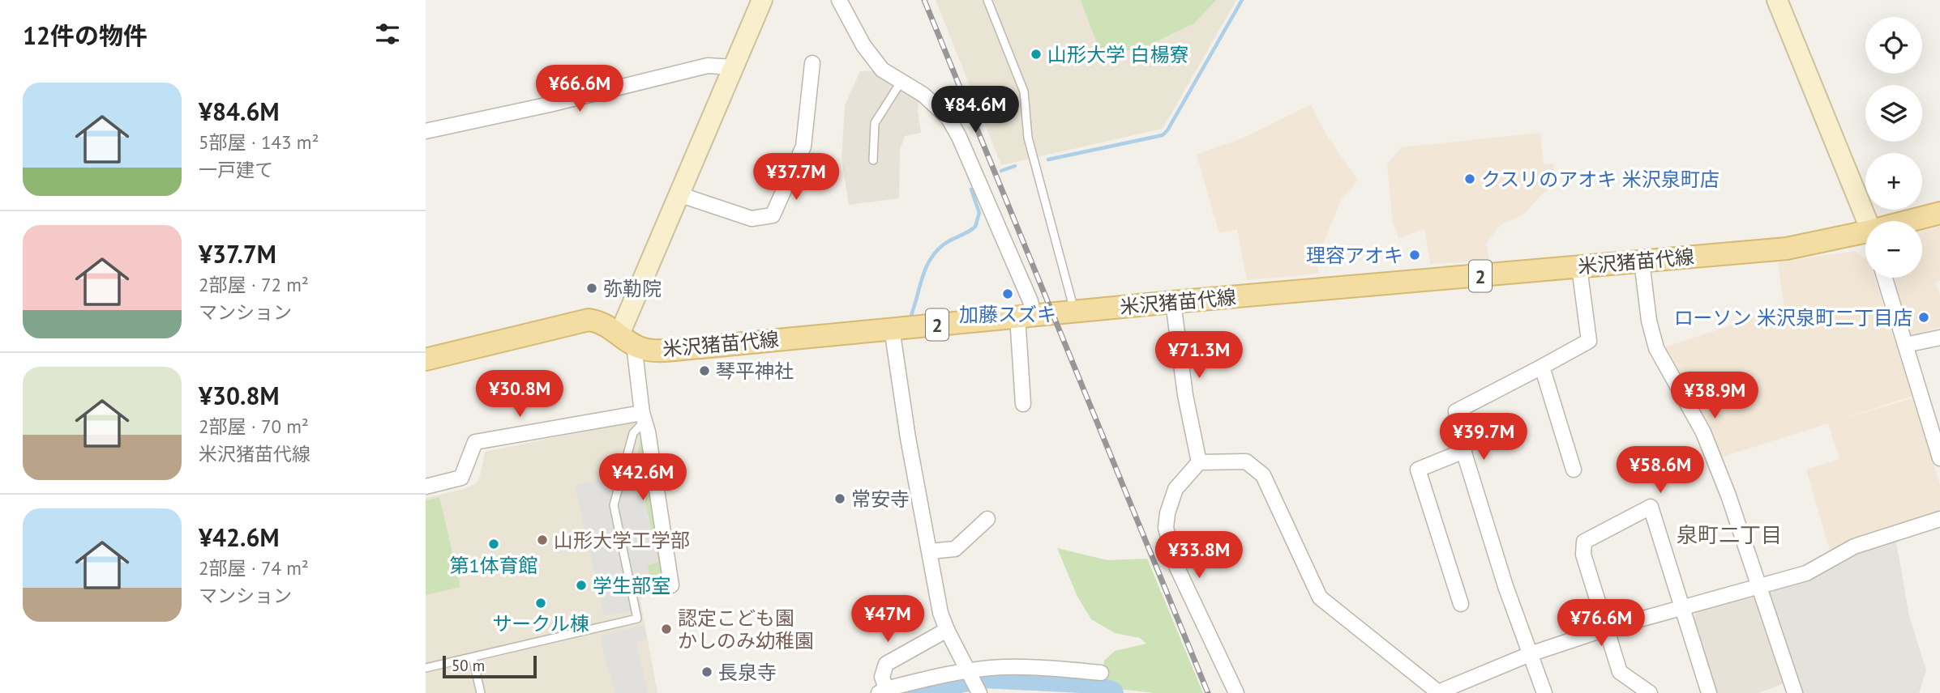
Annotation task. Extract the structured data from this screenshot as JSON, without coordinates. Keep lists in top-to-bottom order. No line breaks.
{"streets":{"main road":["米沢猪苗代線","2"]},"districts":["泉町二丁目"],"places":["山形大学 白楊寮","クスリのアオキ 米沢泉町店","理容アオキ","弥勒院","加藤スズキ","ローソン 米沢泉町二丁目店","琴平神社","常安寺","山形大学工学部","第1体育館","学生部室","サークル棟","認定こども園 かしのみ幼稚園","長泉寺"],"scale_bar":"50 m","page":{"heading":"12件の物件","map_buttons":["+","−"],"price":["¥66.6M","¥84.6M","¥37.7M","¥71.3M","¥30.8M","¥38.9M","¥39.7M","¥58.6M","¥42.6M","¥33.8M","¥47M","¥76.6M"],"list":[{"name":"¥84.6M","note":"5部屋 · 143 m² · 一戸建て"},{"name":"¥37.7M","note":"2部屋 · 72 m² · マンション"},{"name":"¥30.8M","note":"2部屋 · 70 m² · 米沢猪苗代線"},{"name":"¥42.6M","note":"2部屋 · 74 m² · マンション"}],"scale":"50 m"}}
